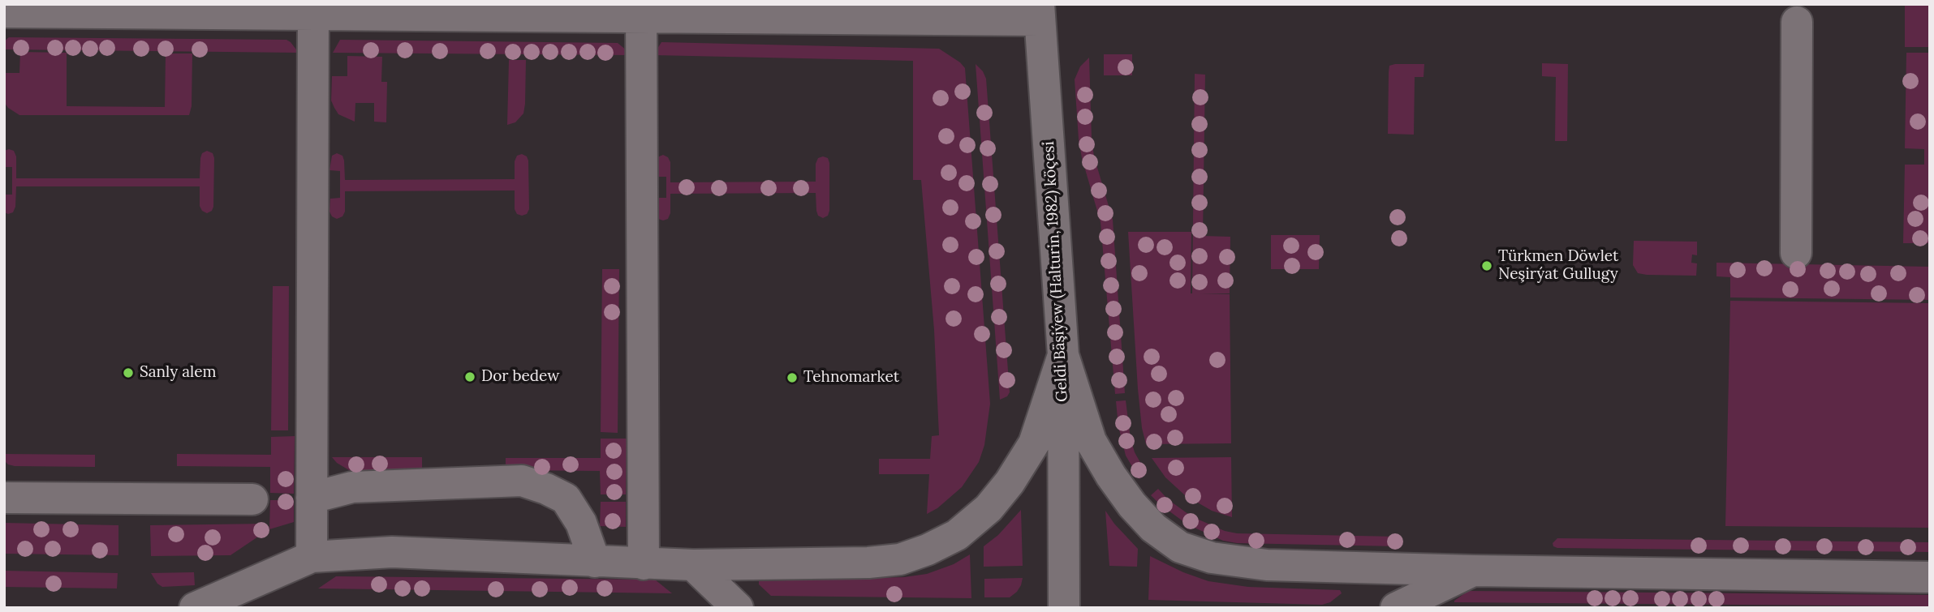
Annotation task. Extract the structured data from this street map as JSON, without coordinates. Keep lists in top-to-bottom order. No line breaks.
{"streets":{"street":["Geldi Bäşiýew (Halturin, 1982) köçesi"]},"places":["Türkmen Döwlet Neşirýat Gullugy","Sanly alem","Dor bedew","Tehnomarket"]}
